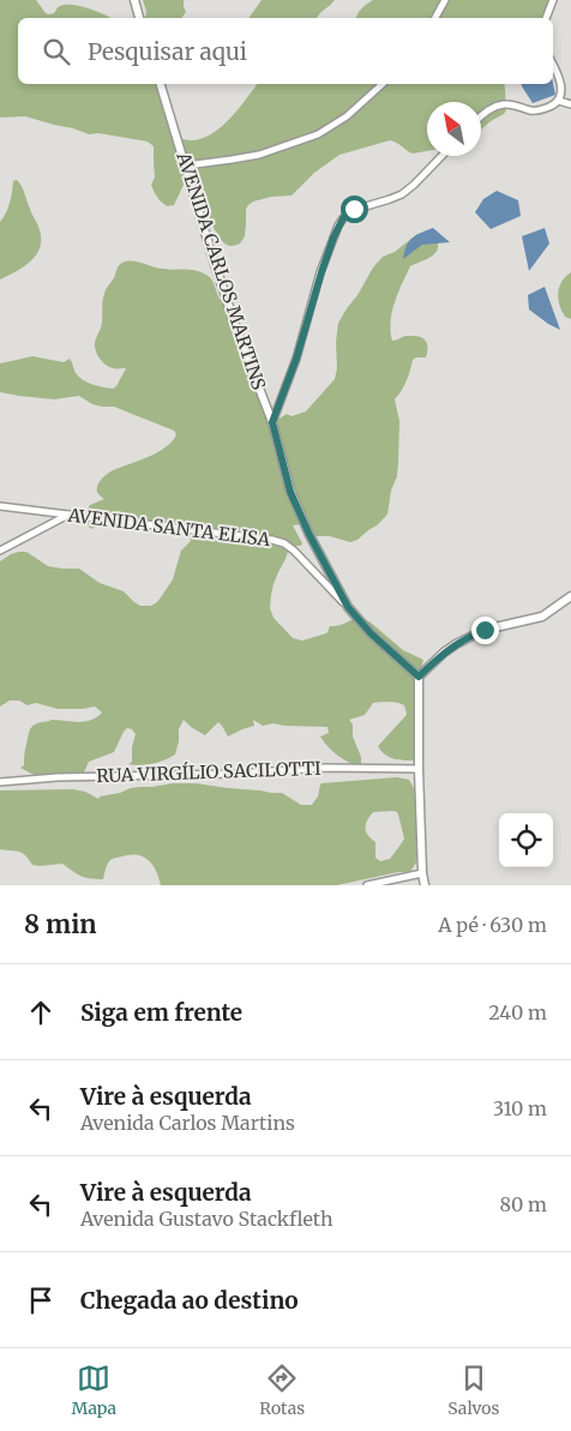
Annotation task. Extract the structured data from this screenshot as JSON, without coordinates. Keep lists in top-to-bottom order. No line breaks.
{"streets":{"street":["AVENIDA CARLOS MARTINS","AVENIDA SANTA ELISA","RUA VIRGÍLIO SACILOTTI"]},"crossings":[["AVENIDA CARLOS MARTINS","AVENIDA SANTA ELISA"]],"north":"top left","page":{"search":"Pesquisar aqui","heading":["8 min","A pé · 630 m"],"list":[["Siga em frente","240 m"],["Vire à esquerda","Avenida Carlos Martins","310 m"],["Vire à esquerda","Avenida Gustavo Stackfleth","80 m"],"Chegada ao destino"],"nav":["Mapa","Rotas","Salvos"]}}
